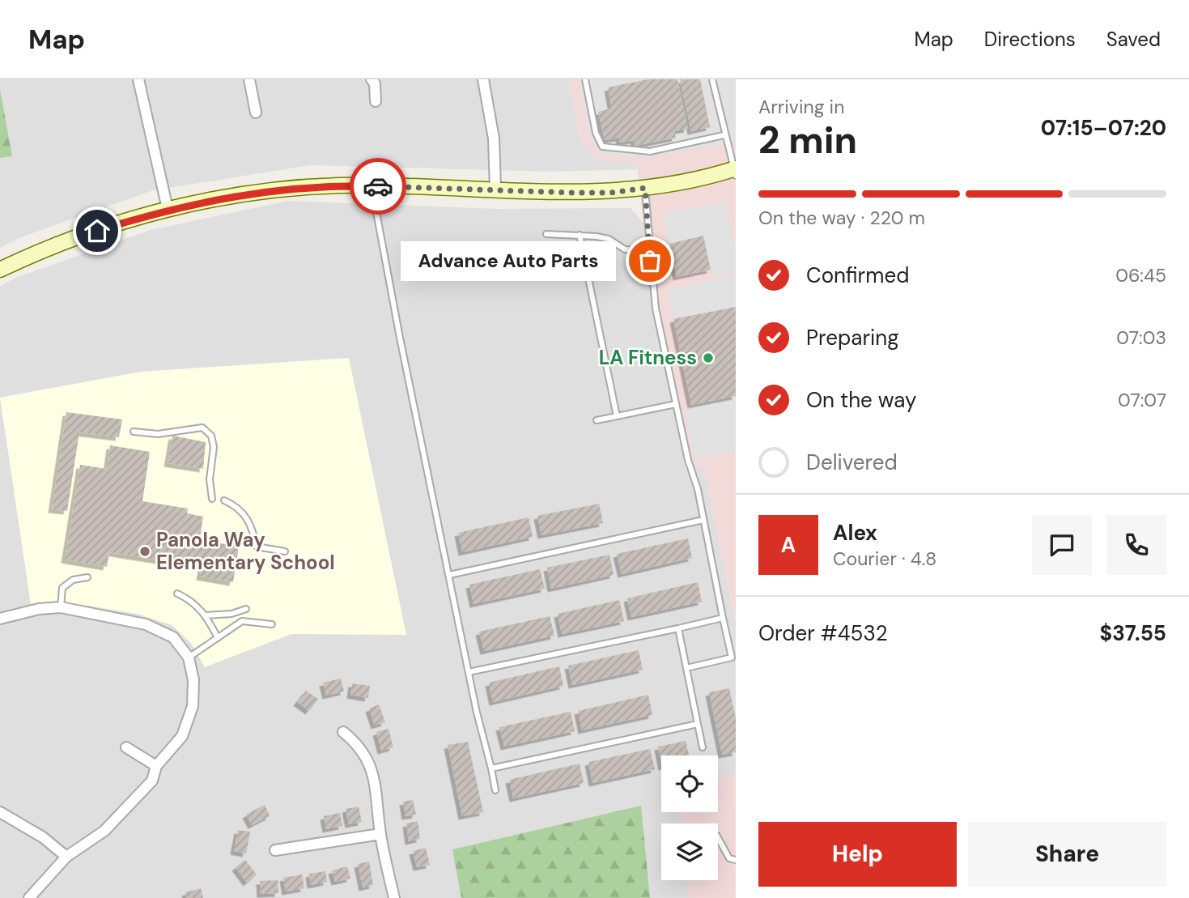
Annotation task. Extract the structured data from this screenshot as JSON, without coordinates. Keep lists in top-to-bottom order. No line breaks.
{"places":["Advance Auto Parts","LA Fitness","Panola Way Elementary School"],"page":{"header":"Map","nav":["Map","Directions","Saved"],"heading":["2 min","Arriving in","07:15–07:20"],"panel":["Alex","Courier · 4.8","Order #4532","$37.55"],"bar":"On the way · 220 m","bubble":"Advance Auto Parts","list":[["Confirmed","06:45"],["Preparing","07:03"],["On the way","07:07"],"Delivered"],"round":"A","buttons":["Help","Share"]}}
